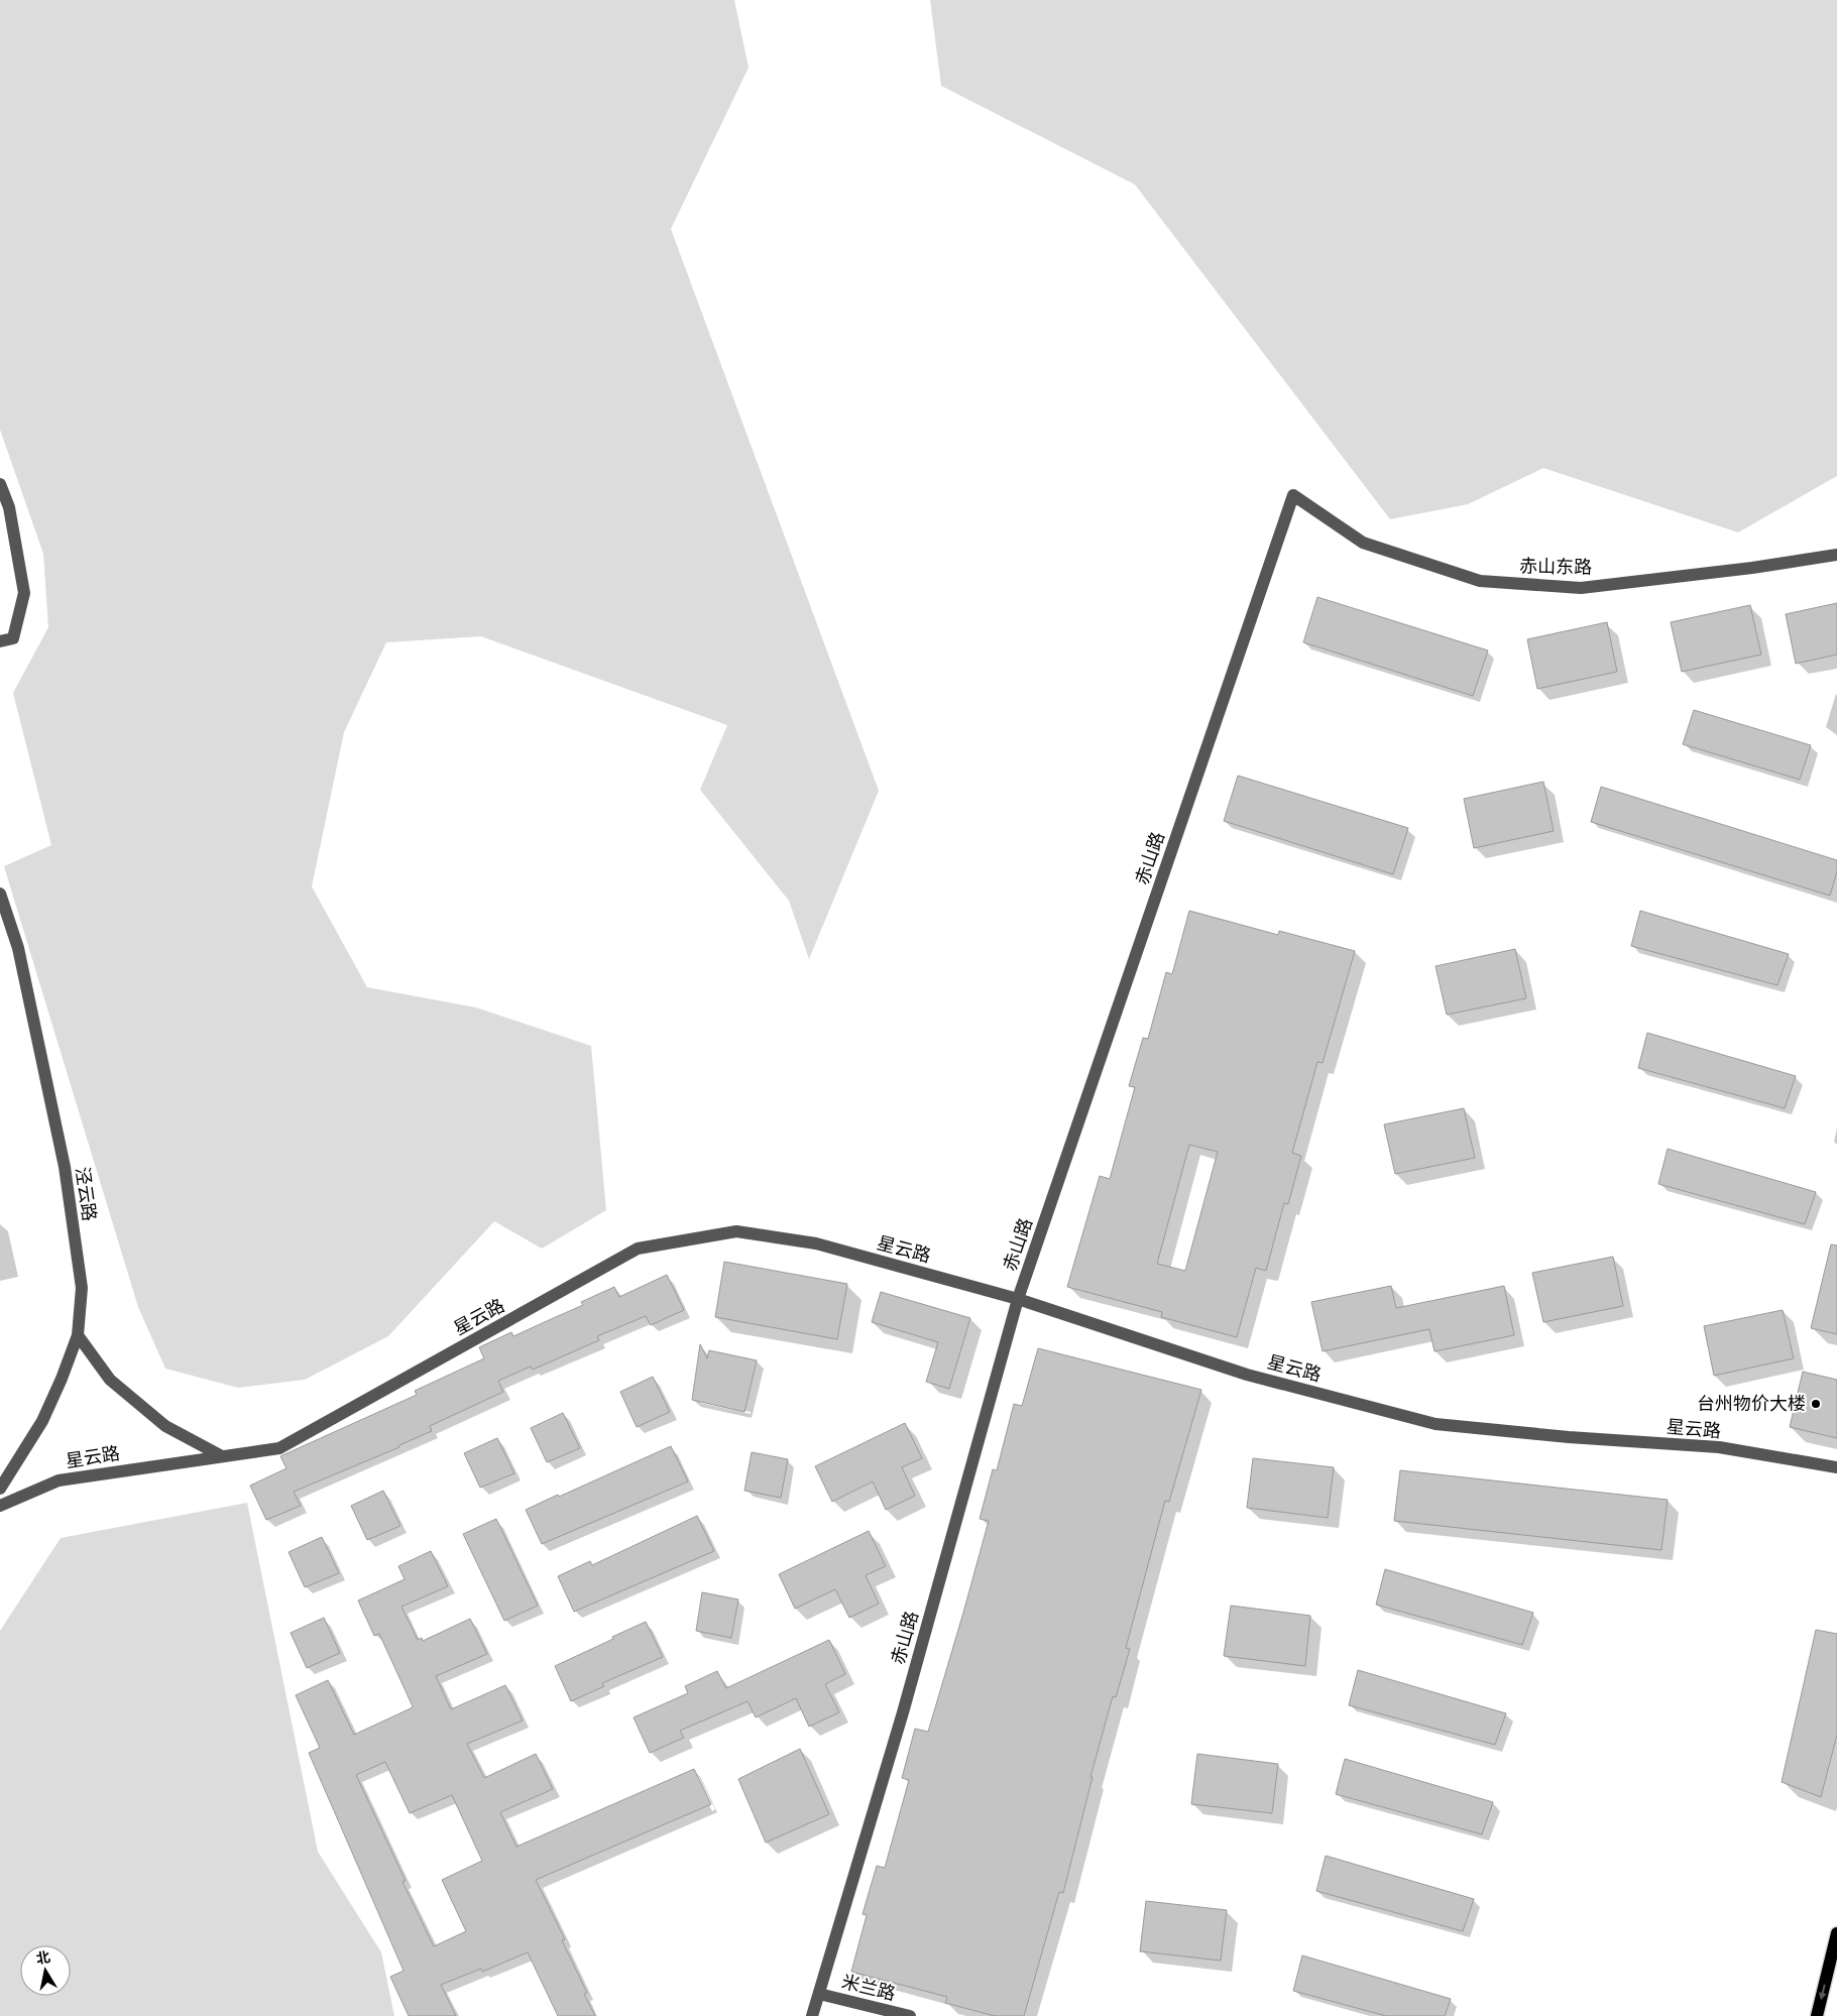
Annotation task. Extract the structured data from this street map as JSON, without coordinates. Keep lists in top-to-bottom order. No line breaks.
{"streets":{"street":["赤山东路","赤山路","泾云路","星云路","米兰路"]},"crossings":[["赤山东路","赤山路"],["赤山路","星云路"],["赤山路","米兰路"]],"places":["台州物价大楼"],"north":"top"}
